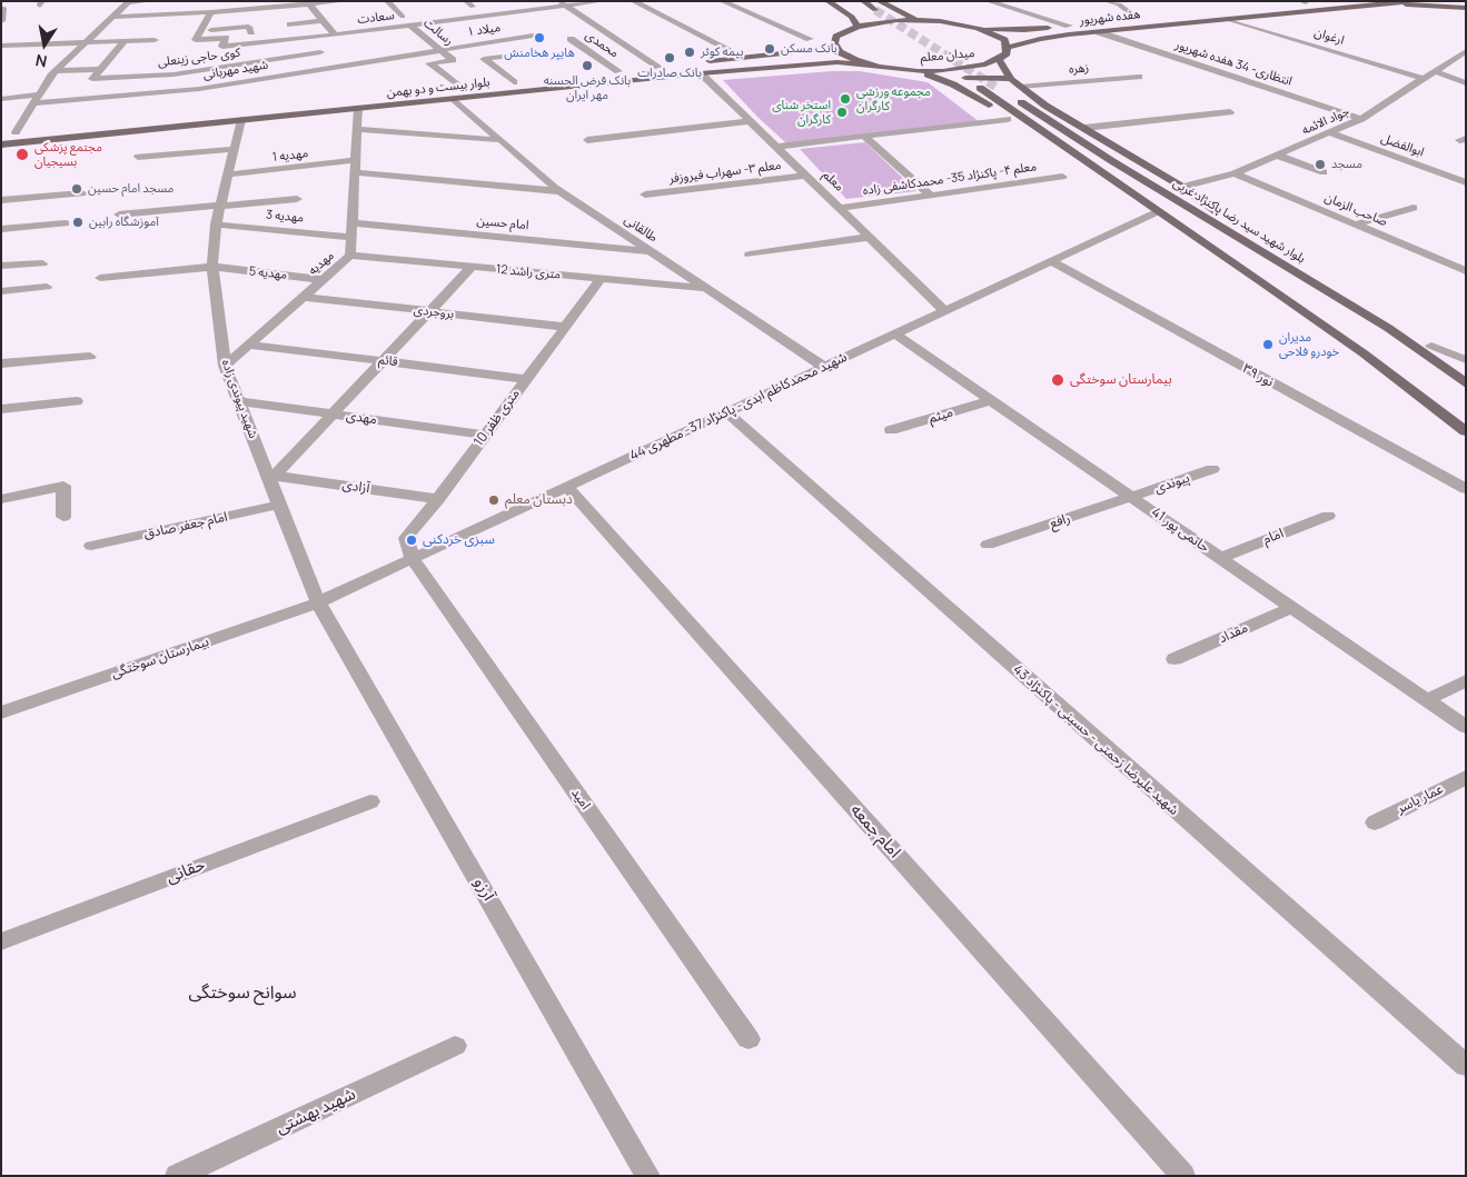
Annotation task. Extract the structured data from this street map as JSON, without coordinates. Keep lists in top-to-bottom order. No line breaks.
{"streets":{"main road":["هفده شهریور","میدان معلم","بلوار بیست و دو بهمن","بلوار شهید سید رضا پاکنژاد غربی"],"street":["سعادت","میلاد ۱","رسالت","ارغوان","محمدی","کوی حاجی زینعلی","انتظاری- 34 هفده شهریور","زهره","شهید مهربانی","جواد الائمه","ابوالفضل","مهدیه 1","معلم ۳- سهراب فیروزفر","معلم ۴- پاکنژاد 35- محمدکاشفی زاده","معلم","صاحب الزمان","مهدیه 3","امام حسین","طالقانی","مهدیه","12 متری راشد","مهدیه 5","بروجردی","قائم","نور ۳۹","شهید پیوندی زاده","شهید محمدکاظم ابدی- پاکنژاد 37- مطهری 44","میثم","مهدی","10 متری ظفر","پیوندی","آزادی","رافع","امام جعفر صادق","حاتمی پور 41","امام","مقداد","بیمارستان سوختگی","شهید علیرضا زحمتی - حسینی - پاکنژاد 43","امید","عمار یاسر","امام جمعه","حقانی","آرزو","شهید بهشتی"]},"crossings":[["سعادت","رسالت"],["هفده شهریور","ارغوان"],["هفده شهریور","میدان معلم"],["هفده شهریور","انتظاری- 34 هفده شهریور"],["میلاد ۱","رسالت"],["میلاد ۱","شهید مهربانی"],["رسالت","شهید مهربانی"],["رسالت","بلوار بیست و دو بهمن"],["ارغوان","جواد الائمه"],["میدان معلم","بلوار بیست و دو بهمن"],["انتظاری- 34 هفده شهریور","جواد الائمه"],["بلوار بیست و دو بهمن","معلم"],["بلوار بیست و دو بهمن","طالقانی"],["بلوار بیست و دو بهمن","مهدیه"],["بلوار بیست و دو بهمن","شهید پیوندی زاده"],["جواد الائمه","ابوالفضل"],["جواد الائمه","صاحب الزمان"],["مهدیه 1","طالقانی"],["مهدیه 1","مهدیه"],["مهدیه 1","شهید پیوندی زاده"],["معلم ۳- سهراب فیروزفر","معلم"],["معلم ۴- پاکنژاد 35- محمدکاشفی زاده","معلم"],["معلم","شهید محمدکاظم ابدی- پاکنژاد 37- مطهری 44"],["مهدیه 3","مهدیه"],["مهدیه 3","شهید پیوندی زاده"],["امام حسین","طالقانی"],["امام حسین","مهدیه"],["طالقانی","12 متری راشد"],["طالقانی","شهید محمدکاظم ابدی- پاکنژاد 37- مطهری 44"],["مهدیه","12 متری راشد"],["مهدیه","مهدیه 5"],["مهدیه","بروجردی"],["مهدیه","قائم"],["مهدیه","شهید پیوندی زاده"],["12 متری راشد","10 متری ظفر"],["مهدیه 5","شهید پیوندی زاده"],["بروجردی","10 متری ظفر"],["قائم","10 متری ظفر"],["نور ۳۹","شهید محمدکاظم ابدی- پاکنژاد 37- مطهری 44"],["شهید پیوندی زاده","شهید محمدکاظم ابدی- پاکنژاد 37- مطهری 44"],["شهید پیوندی زاده","مهدی"],["شهید پیوندی زاده","آزادی"],["شهید پیوندی زاده","امام جعفر صادق"],["شهید پیوندی زاده","بیمارستان سوختگی"],["شهید پیوندی زاده","آرزو"],["شهید محمدکاظم ابدی- پاکنژاد 37- مطهری 44","10 متری ظفر"],["شهید محمدکاظم ابدی- پاکنژاد 37- مطهری 44","حاتمی پور 41"],["شهید محمدکاظم ابدی- پاکنژاد 37- مطهری 44","بیمارستان سوختگی"],["شهید محمدکاظم ابدی- پاکنژاد 37- مطهری 44","شهید علیرضا زحمتی - حسینی - پاکنژاد 43"],["شهید محمدکاظم ابدی- پاکنژاد 37- مطهری 44","امید"],["شهید محمدکاظم ابدی- پاکنژاد 37- مطهری 44","امام جمعه"],["شهید محمدکاظم ابدی- پاکنژاد 37- مطهری 44","آرزو"],["میثم","حاتمی پور 41"],["مهدی","10 متری ظفر"],["10 متری ظفر","آزادی"],["10 متری ظفر","امید"],["پیوندی","رافع"],["پیوندی","حاتمی پور 41"],["رافع","حاتمی پور 41"],["حاتمی پور 41","امام"],["حاتمی پور 41","مقداد"],["بیمارستان سوختگی","آرزو"]],"districts":["سوانح سوختگی"],"places":["هایپر هخامنش","بانک مسکن","بیمه کوثر","بانک صادرات","بانک قرض الحسنه مهر ایران","مجموعه ورزشی کارگران","استخر شنای کارگران","مجتمع پزشکی بسیجیان","مسجد","مسجد امام حسین","آموزشگاه رابین","مدیران خودرو فلاحی","بیمارستان سوختگی","دبستان معلم","سبزی خردکنی"],"north":"bottom"}
